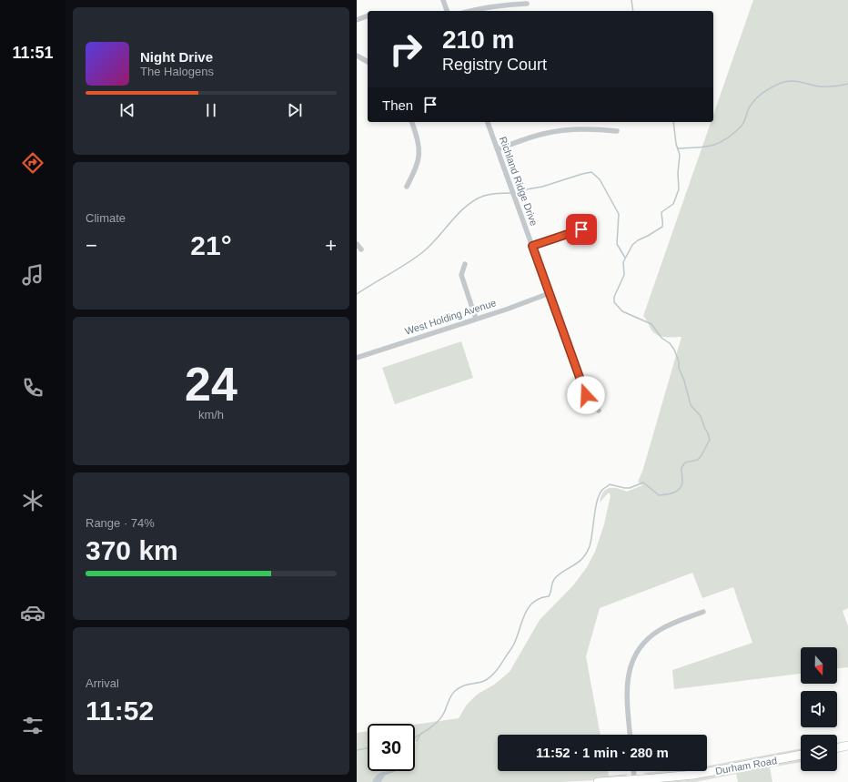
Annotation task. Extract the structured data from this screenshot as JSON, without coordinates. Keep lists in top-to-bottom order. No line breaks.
{"streets":{"main road":["Durham Road"],"street":["Richland Ridge Drive","West Holding Avenue"]},"crossings":[["Richland Ridge Drive","West Holding Avenue"]],"north":"bottom","page":{"tabs":"11:51","turn":["210 m","Registry Court"],"song":["Night Drive","The Halogens"],"then":"Then","tile":["Climate",["24","km/h"],["Range · 74%","370 km"],["Arrival","11:52"]],"heat":["−","21°","+"],"limit":"30","trip":"11:52 · 1 min · 280 m"}}
